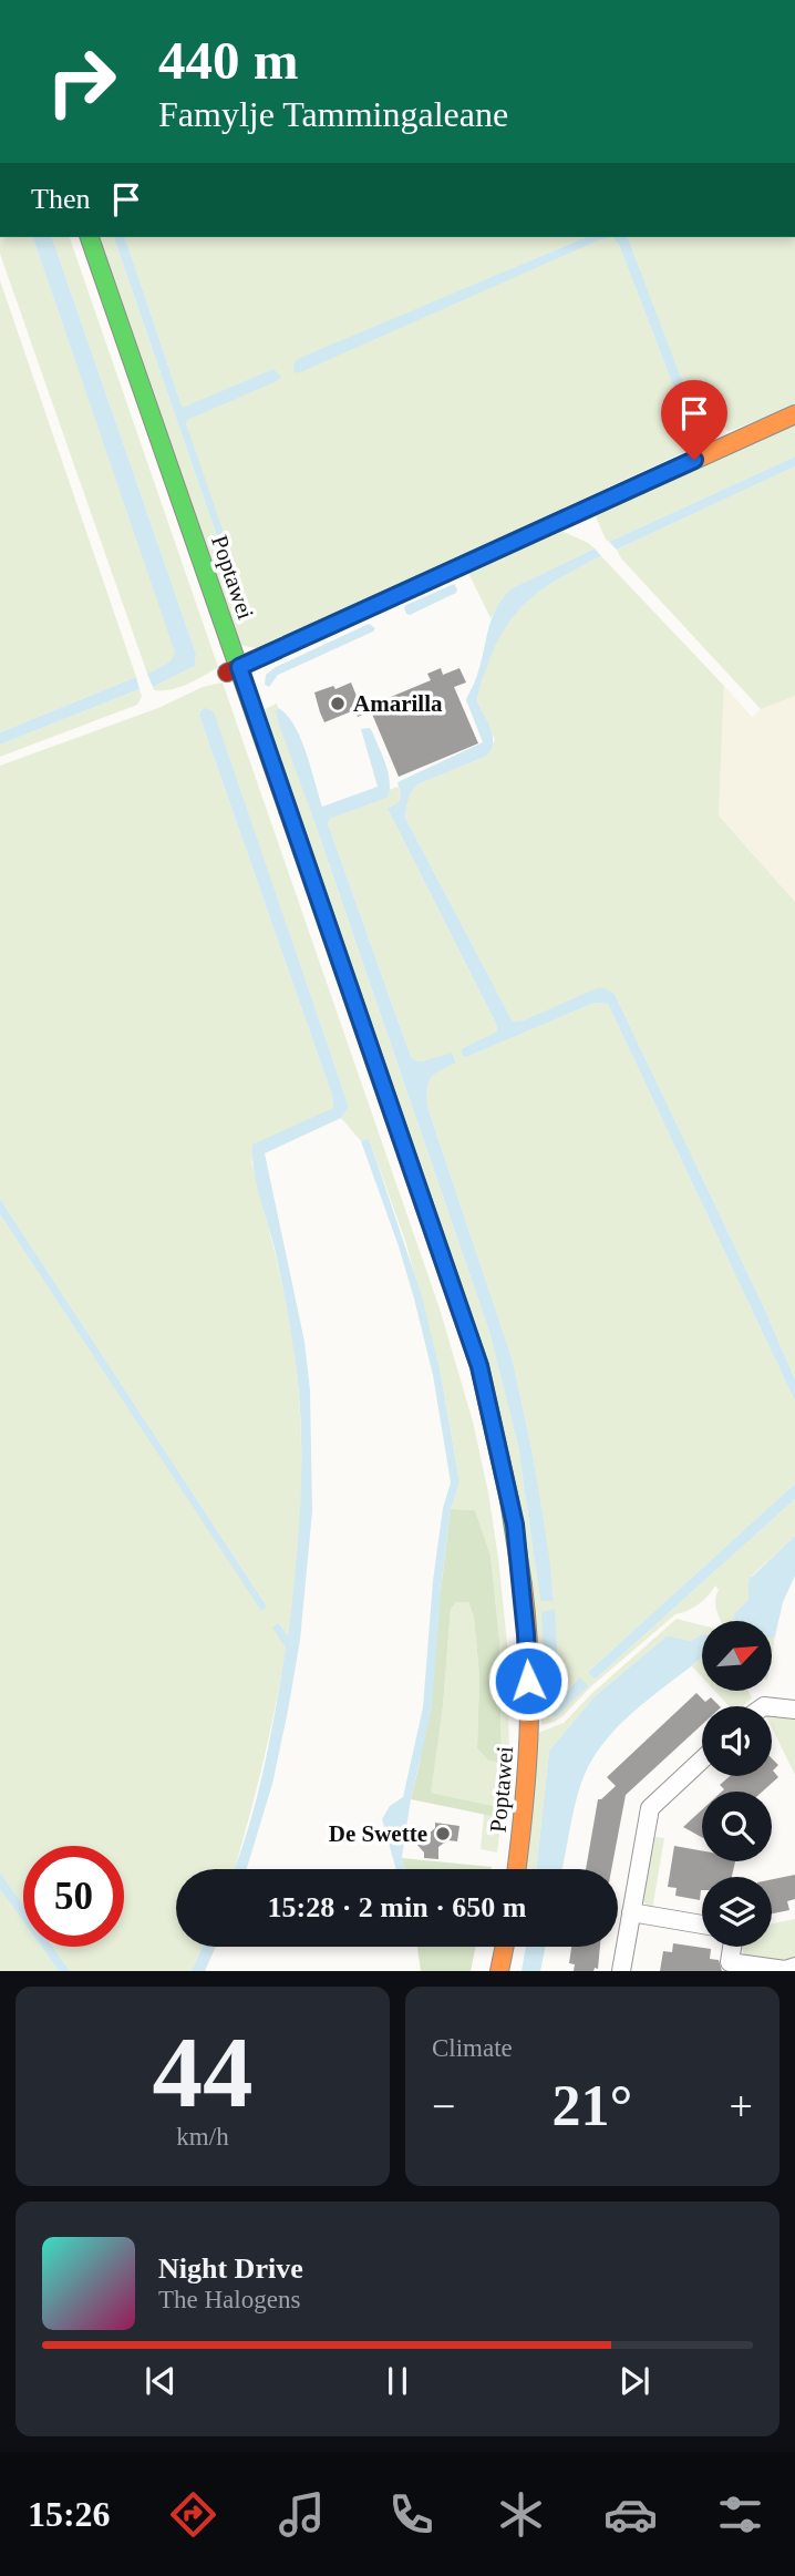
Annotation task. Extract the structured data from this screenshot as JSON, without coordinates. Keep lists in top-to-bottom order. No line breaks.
{"streets":{"main road":["Poptawei"]},"places":["Amarilla","De Swette"],"north":"top right","page":{"turn":["440 m","Famylje Tammingaleane"],"then":"Then","limit":"50","trip":"15:28 · 2 min · 650 m","tile":[["44","km/h"],"Climate"],"heat":["−","21°","+"],"song":["Night Drive","The Halogens"],"tabs":"15:26"}}
